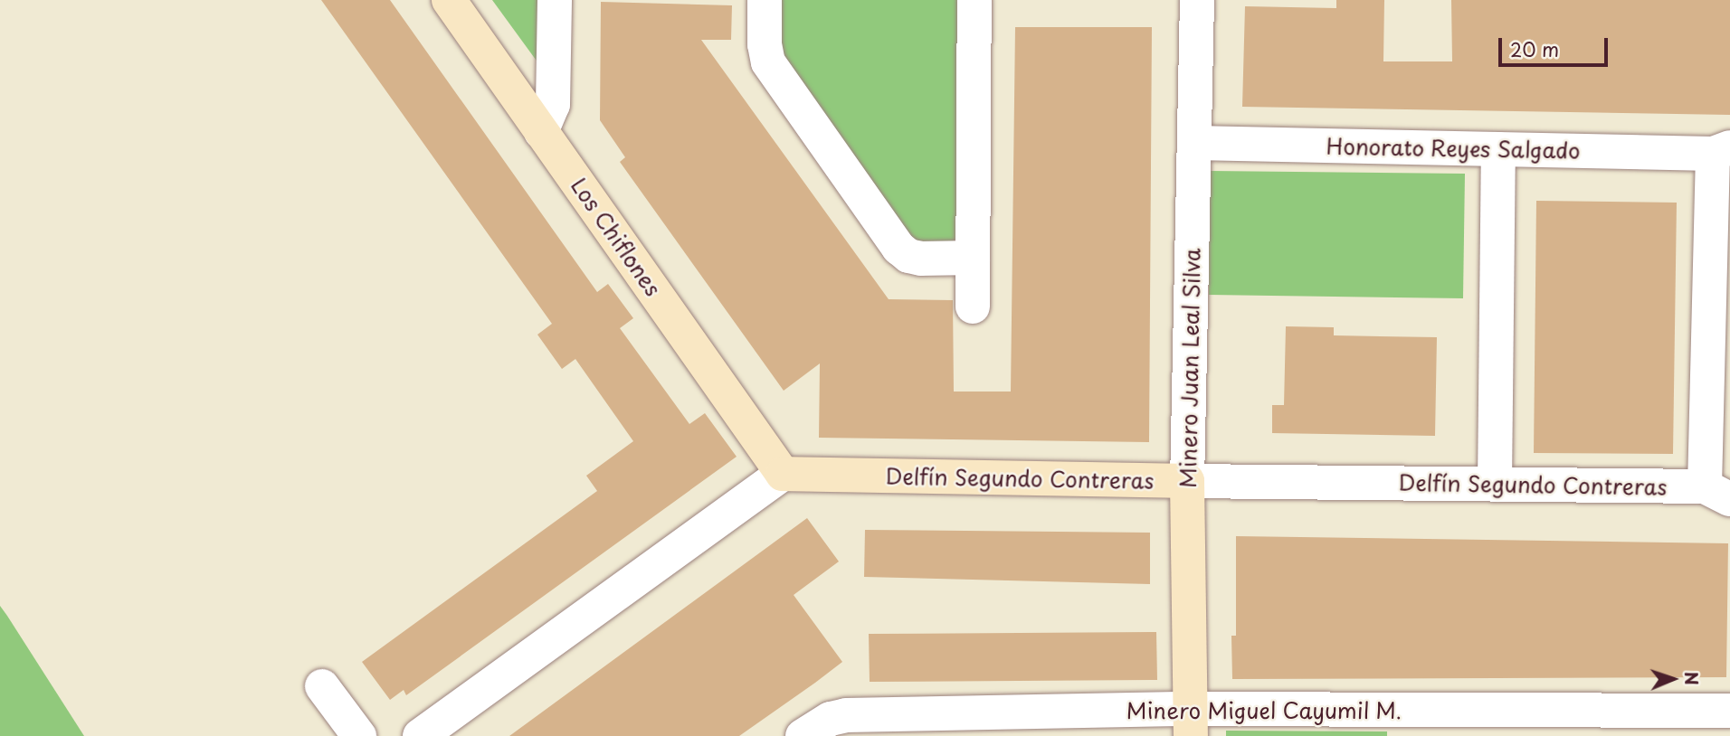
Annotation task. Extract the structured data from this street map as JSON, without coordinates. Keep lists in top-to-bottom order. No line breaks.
{"streets":{"street":["Honorato Reyes Salgado","Los Chiflones","Minero Juan Leal Silva","Delfín Segundo Contreras","Minero Miguel Cayumil M."]},"crossings":[["Honorato Reyes Salgado","Minero Juan Leal Silva"],["Los Chiflones","Delfín Segundo Contreras"],["Minero Juan Leal Silva","Delfín Segundo Contreras"],["Minero Juan Leal Silva","Minero Miguel Cayumil M."]],"scale_bar":"20 m","north":"right"}
